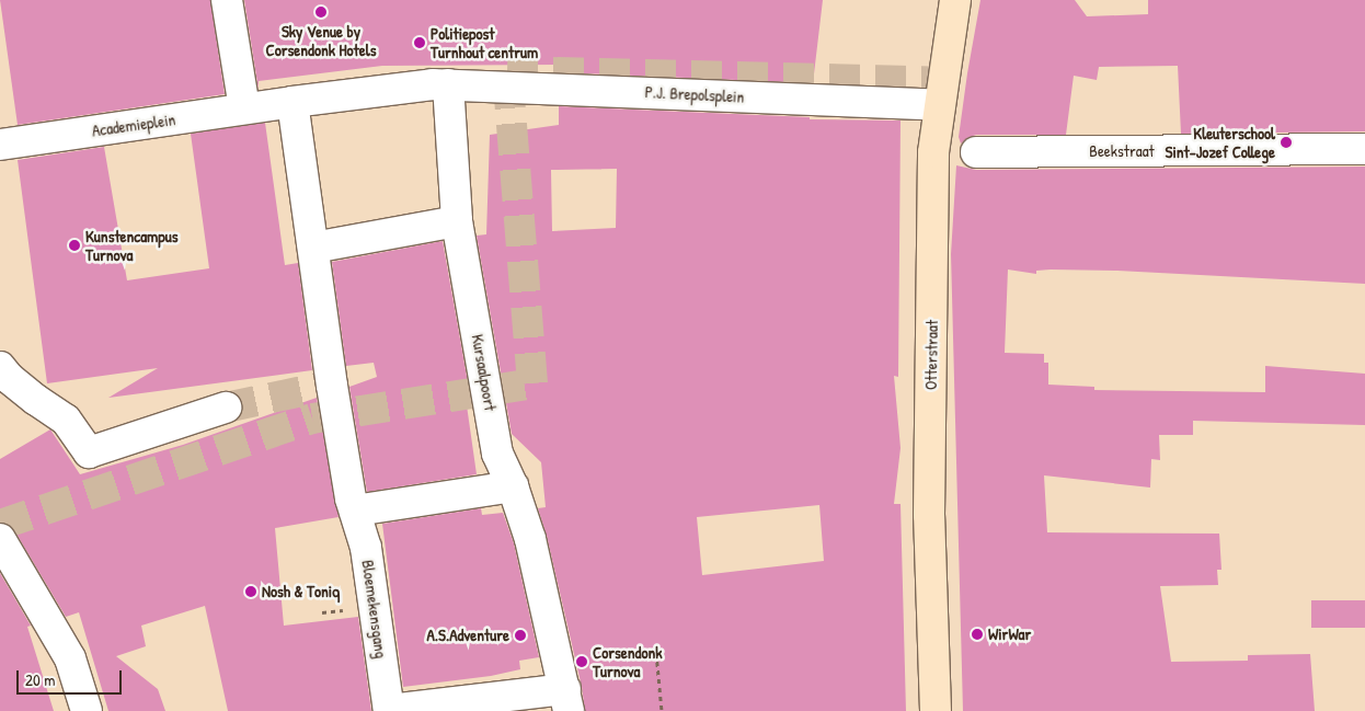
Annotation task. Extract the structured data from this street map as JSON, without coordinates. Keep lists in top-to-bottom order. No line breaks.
{"streets":{"street":["P.J. Brepolsplein","Academieplein","Beekstraat","Otterstraat","Kursaalpoort","Bloemekensgang"]},"crossings":[["P.J. Brepolsplein","Academieplein"],["P.J. Brepolsplein","Otterstraat"],["Kursaalpoort","Bloemekensgang"]],"places":["Sky Venue by Corsendonk Hotels","Politiepost Turnhout centrum","Kleuterschool Sint-Jozef College","Kunstencampus Turnova","Nosh & Toniq","WirWar","A.S.Adventure","Corsendonk Turnova"],"scale_bar":"20 m"}
